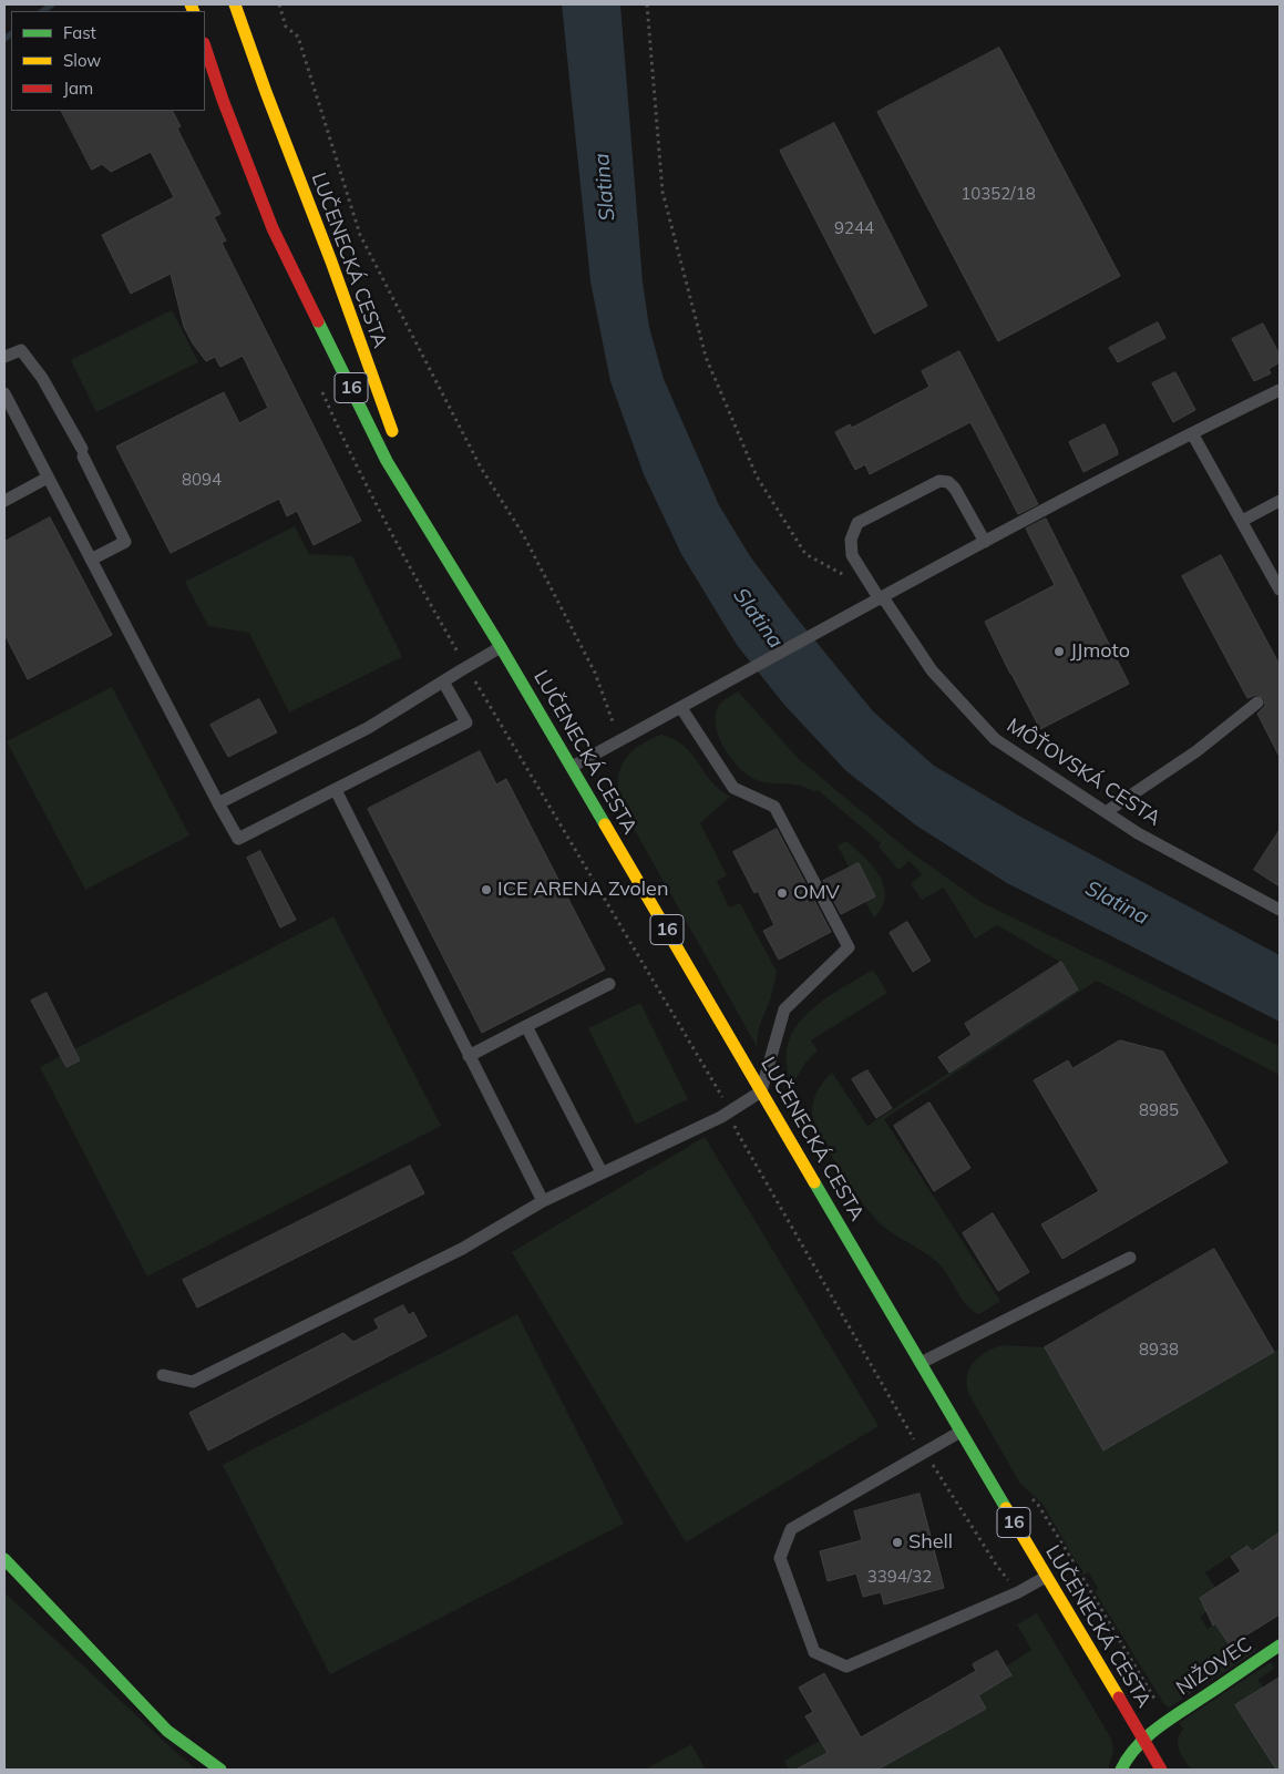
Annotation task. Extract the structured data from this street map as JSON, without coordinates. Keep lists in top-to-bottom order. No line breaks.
{"streets":{"main road":["LUČENECKÁ CESTA","16","NIŽOVEC"],"lane":["MÔŤOVSKÁ CESTA"]},"crossings":[["LUČENECKÁ CESTA","NIŽOVEC"]],"water":["Slatina"],"places":["JJmoto","ICE ARENA Zvolen","OMV","Shell"],"house_numbers":["10352/18","9244","8094","8985","8938","3394/32"],"legend":["Fast","Slow","Jam"]}
